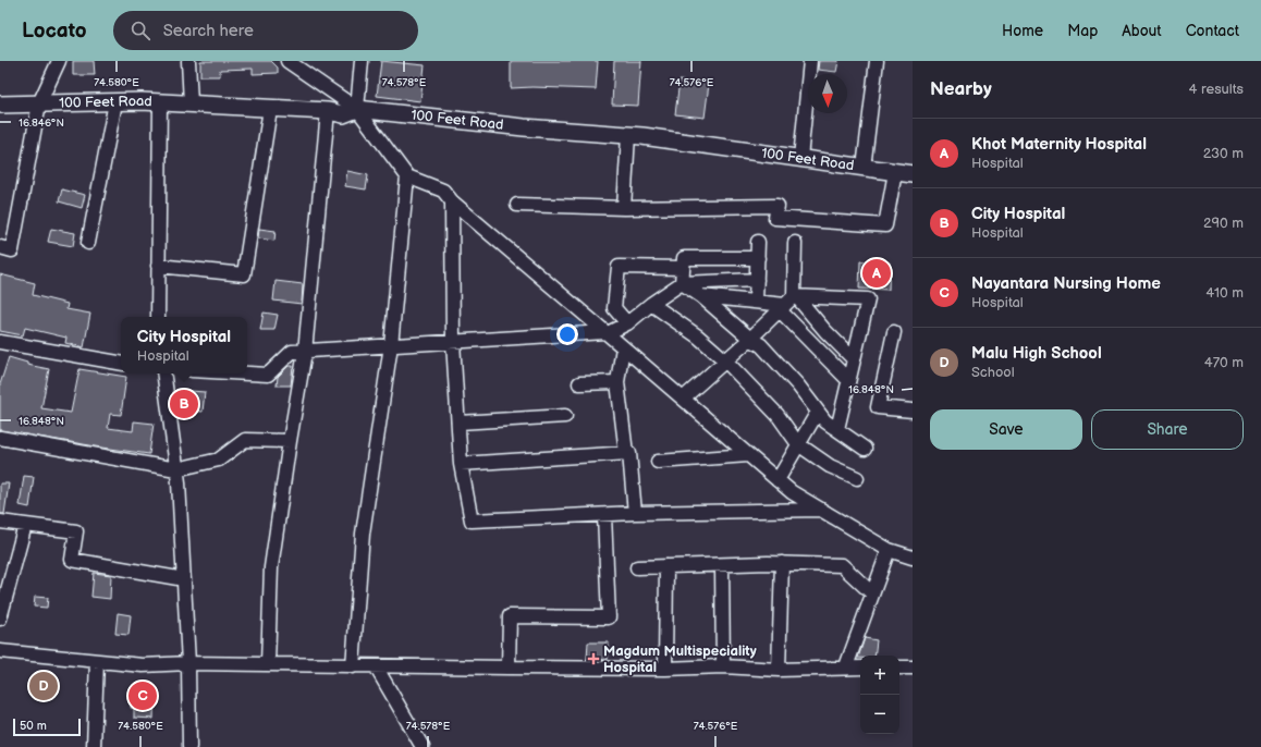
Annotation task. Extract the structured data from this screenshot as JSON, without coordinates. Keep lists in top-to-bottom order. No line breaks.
{"streets":{"main road":["100 Feet Road"]},"places":{"health":["Magdum Multispeciality Hospital"]},"scale_bar":"50 m","north":"bottom","page":{"header":"Locato","search":"Search here","nav":["Home","Map","About","Contact"],"heading":["Nearby","4 results"],"list":[{"mark":"A","name":"Khot Maternity Hospital","note":"Hospital","value":"230 m"},{"mark":"B","name":"City Hospital","note":"Hospital","value":"290 m"},{"mark":"C","name":"Nayantara Nursing Home","note":"Hospital","value":"410 m"},{"mark":"D","name":"Malu High School","note":"School","value":"470 m"}],"pins":["A","B","D","C"],"popup":["City Hospital","Hospital"],"buttons":["Save","Share"],"map_buttons":["+","−"],"scale":"50 m"},"coordinates":["74.580°E","74.578°E","74.576°E","16.846°N","16.848°N"]}
